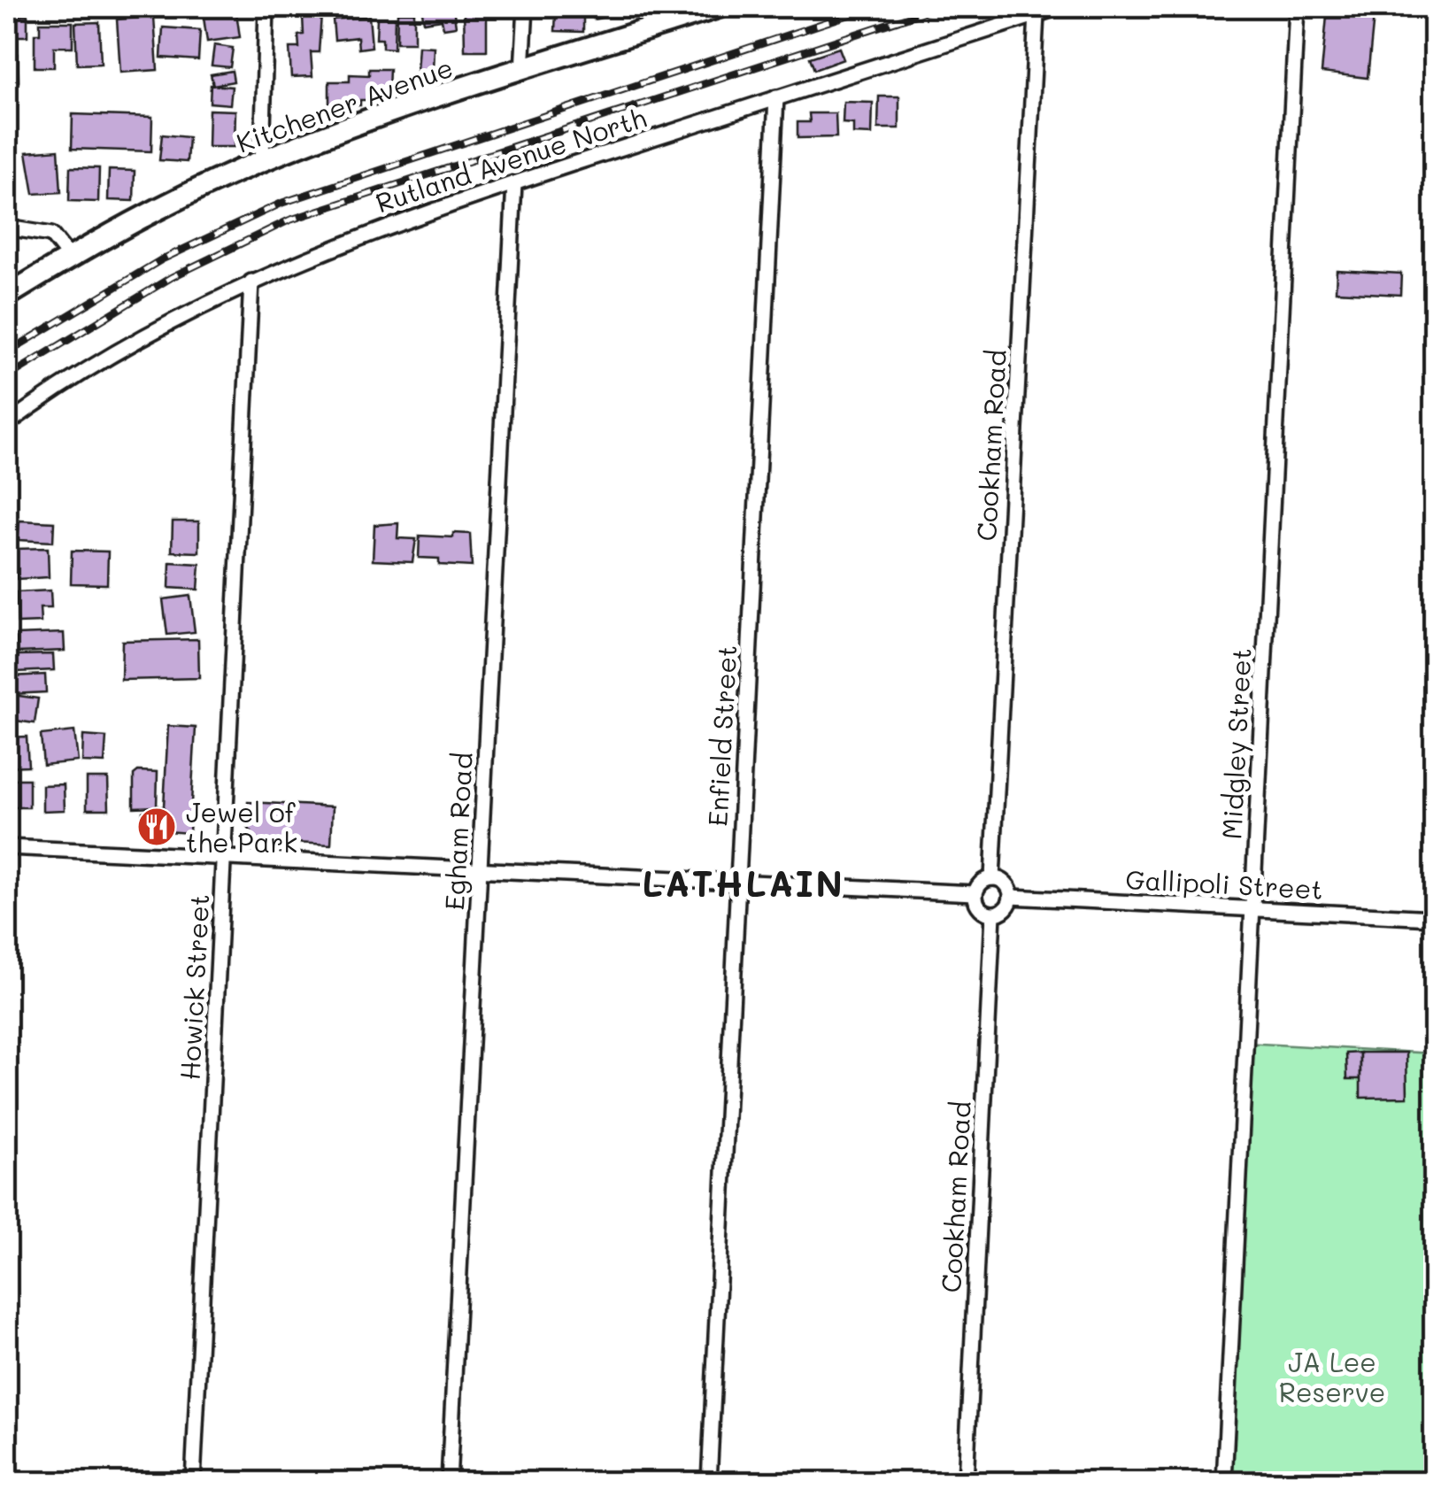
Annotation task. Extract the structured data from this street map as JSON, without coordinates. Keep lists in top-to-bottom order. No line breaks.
{"streets":{"street":["Kitchener Avenue","Rutland Avenue North","Cookham Road","Enfield Street","Midgley Street","Egham Road","Gallipoli Street","Howick Street"]},"crossings":[["Rutland Avenue North","Cookham Road"],["Rutland Avenue North","Enfield Street"],["Rutland Avenue North","Egham Road"],["Rutland Avenue North","Howick Street"],["Cookham Road","Gallipoli Street"],["Midgley Street","Gallipoli Street"]],"districts":["LATHLAIN"],"parks":["JA Lee Reserve"],"places":{"restaurant":["Jewel of the Park"]}}
